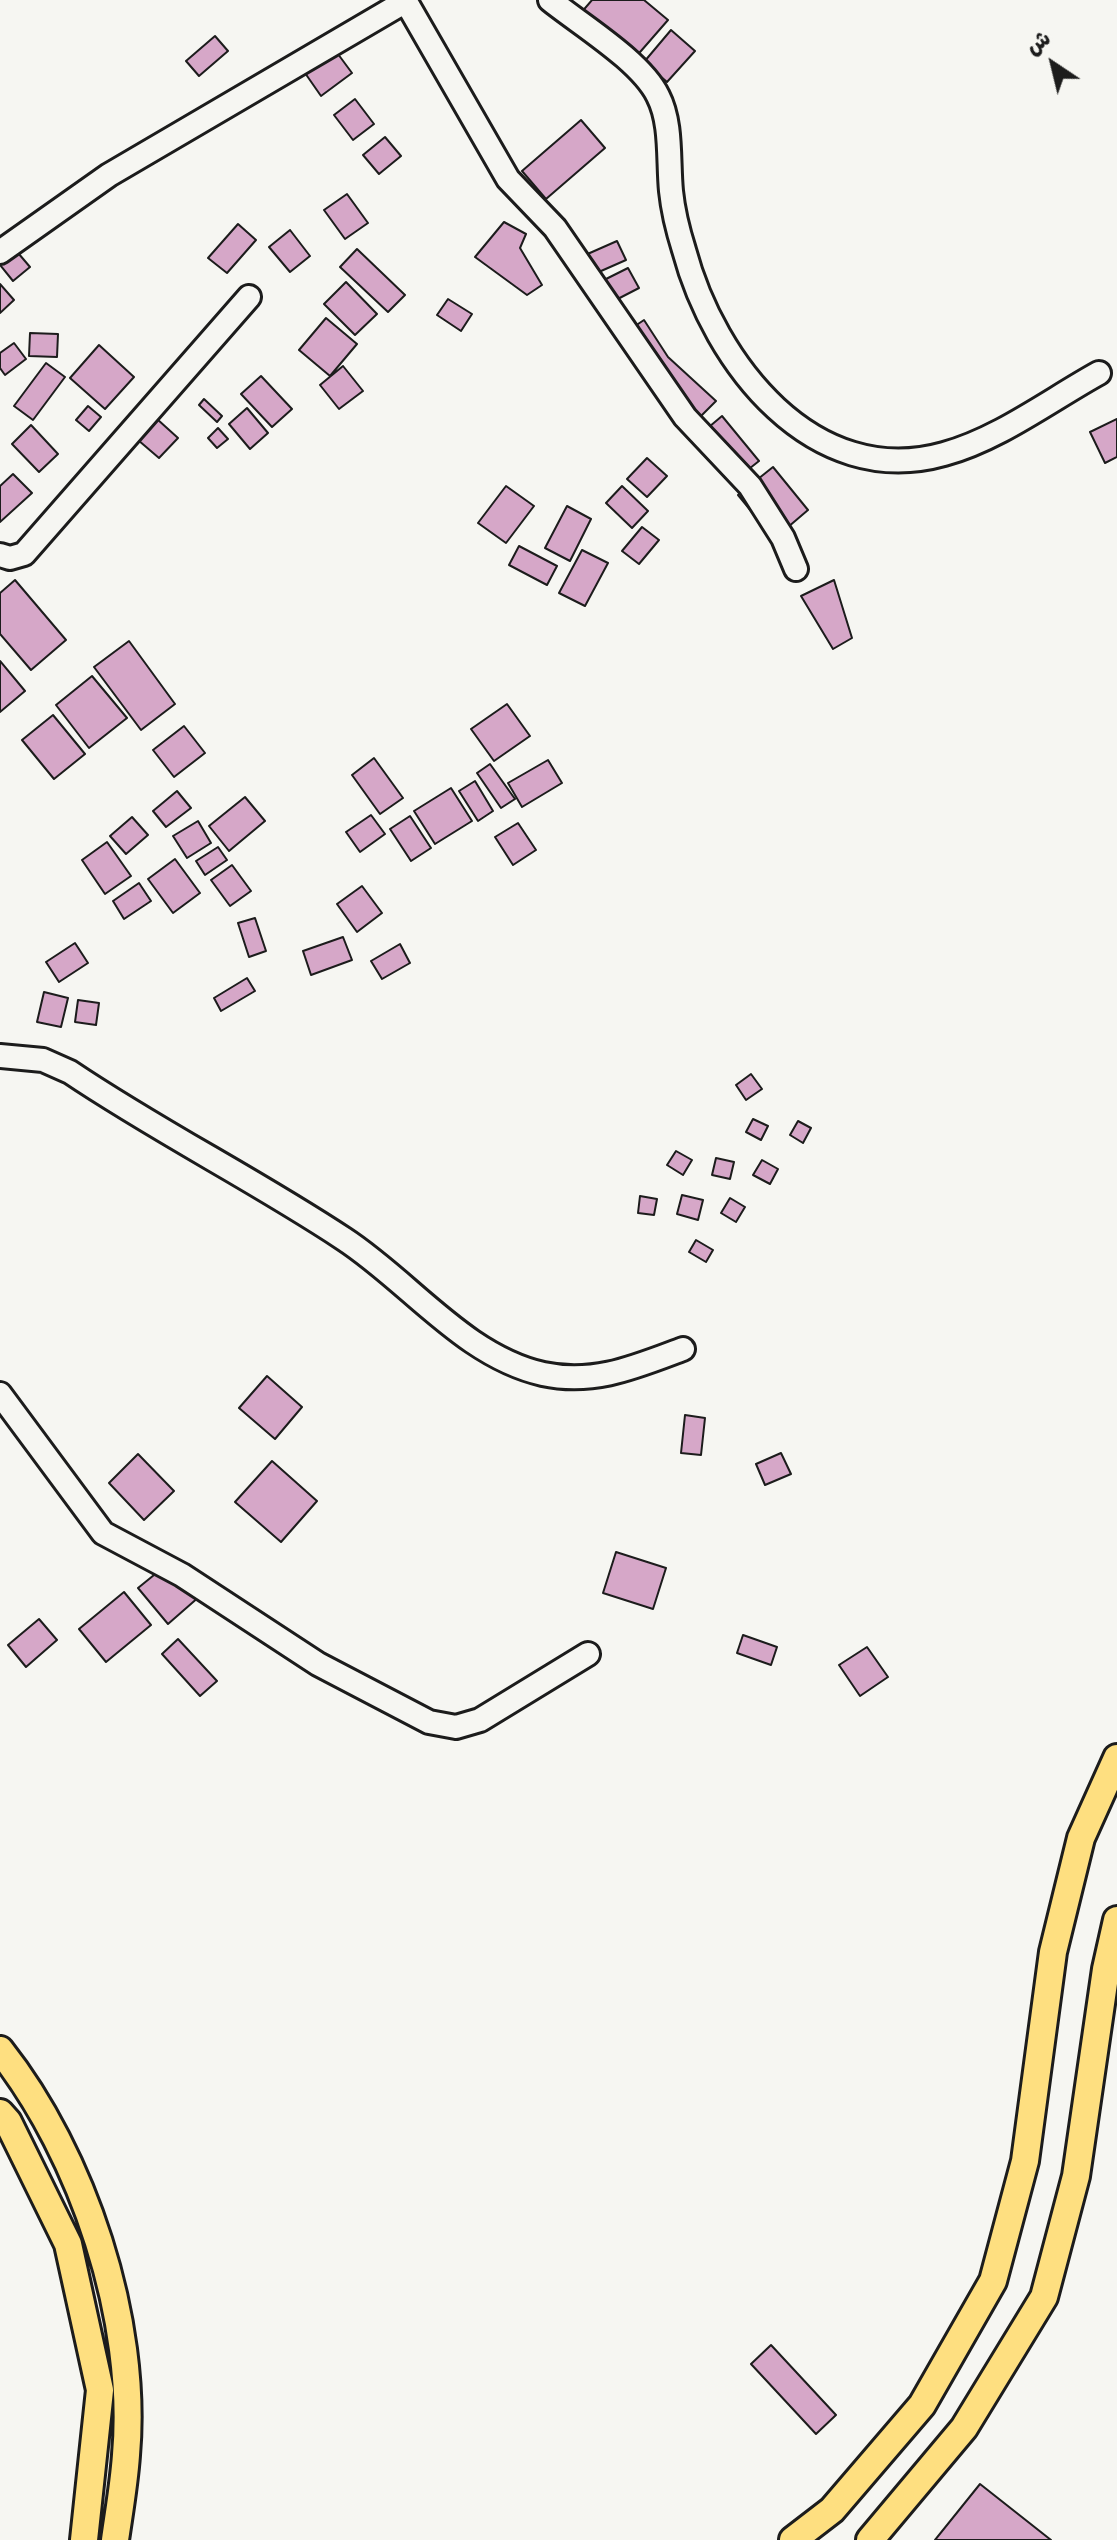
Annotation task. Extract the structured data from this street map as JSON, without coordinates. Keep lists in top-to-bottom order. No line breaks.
{"north":"top left"}
